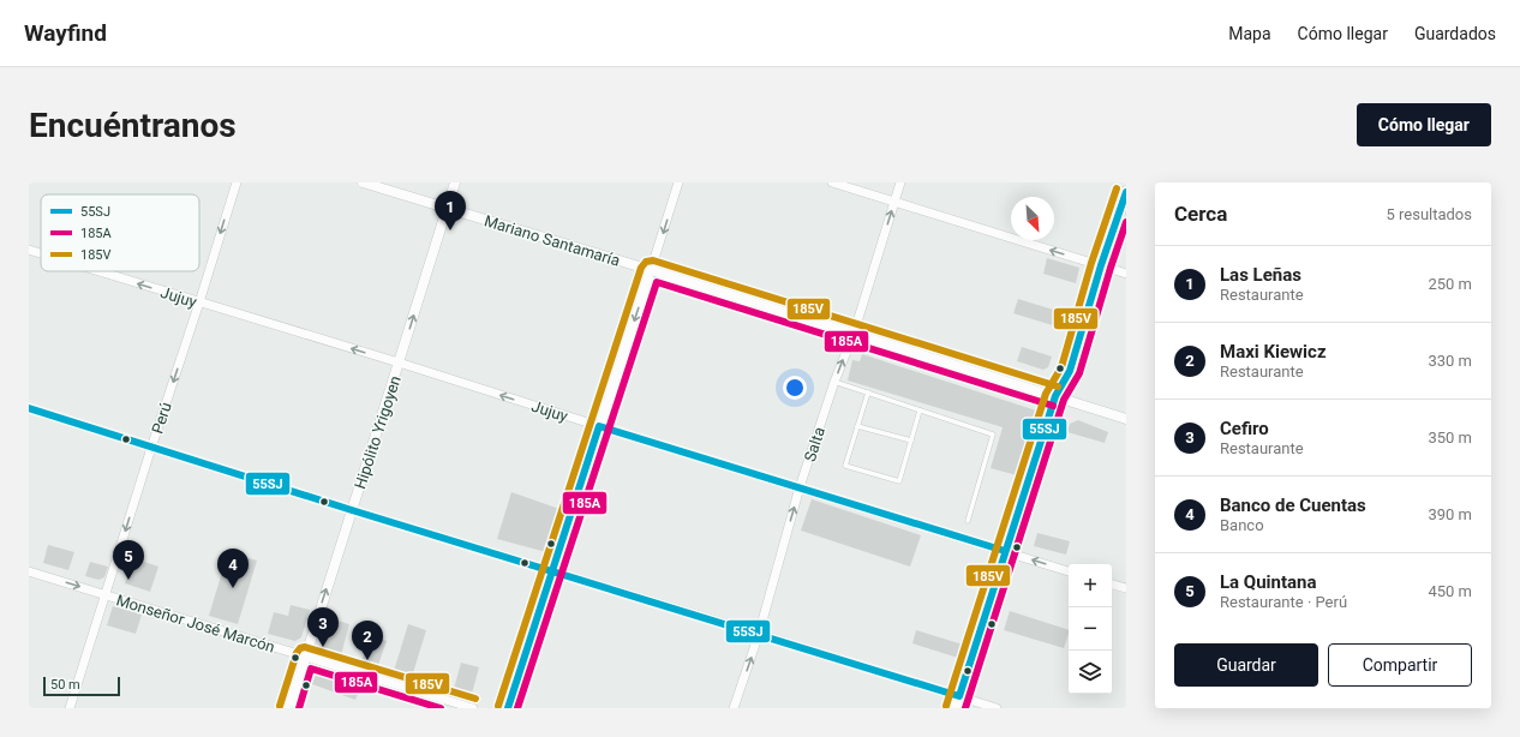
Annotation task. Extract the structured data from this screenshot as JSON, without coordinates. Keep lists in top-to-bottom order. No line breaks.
{"streets":{"street":["Mariano Santamaría","Jujuy","Perú","Hipólito Yrigoyen","Salta","Monseñor José Marcón"]},"crossings":[["Mariano Santamaría","Hipólito Yrigoyen"],["Mariano Santamaría","Salta"],["Jujuy","Perú"],["Jujuy","Hipólito Yrigoyen"],["Jujuy","Salta"],["Perú","Monseñor José Marcón"],["Hipólito Yrigoyen","Monseñor José Marcón"]],"one_way":["Jujuy","Perú","Hipólito Yrigoyen","Salta"],"lines":["transit line 185V","transit line 55SJ","transit line 185A"],"legend":["55SJ","185A","185V"],"scale_bar":"50 m","north":"bottom right","page":{"header":"Wayfind","nav":["Mapa","Cómo llegar","Guardados"],"buttons":["Cómo llegar",["Guardar","Compartir"]],"title":"Encuéntranos","heading":["Cerca","5 resultados"],"pins":["1","5","4","3","2"],"list":[{"mark":"1","name":"Las Leñas","note":"Restaurante","value":"250 m"},{"mark":"2","name":"Maxi Kiewicz","note":"Restaurante","value":"330 m"},{"mark":"3","name":"Cefiro","note":"Restaurante","value":"350 m"},{"mark":"4","name":"Banco de Cuentas","note":"Banco","value":"390 m"},{"mark":"5","name":"La Quintana","note":"Restaurante · Perú","value":"450 m"}],"map_buttons":["+","−"],"scale":"50 m"}}
